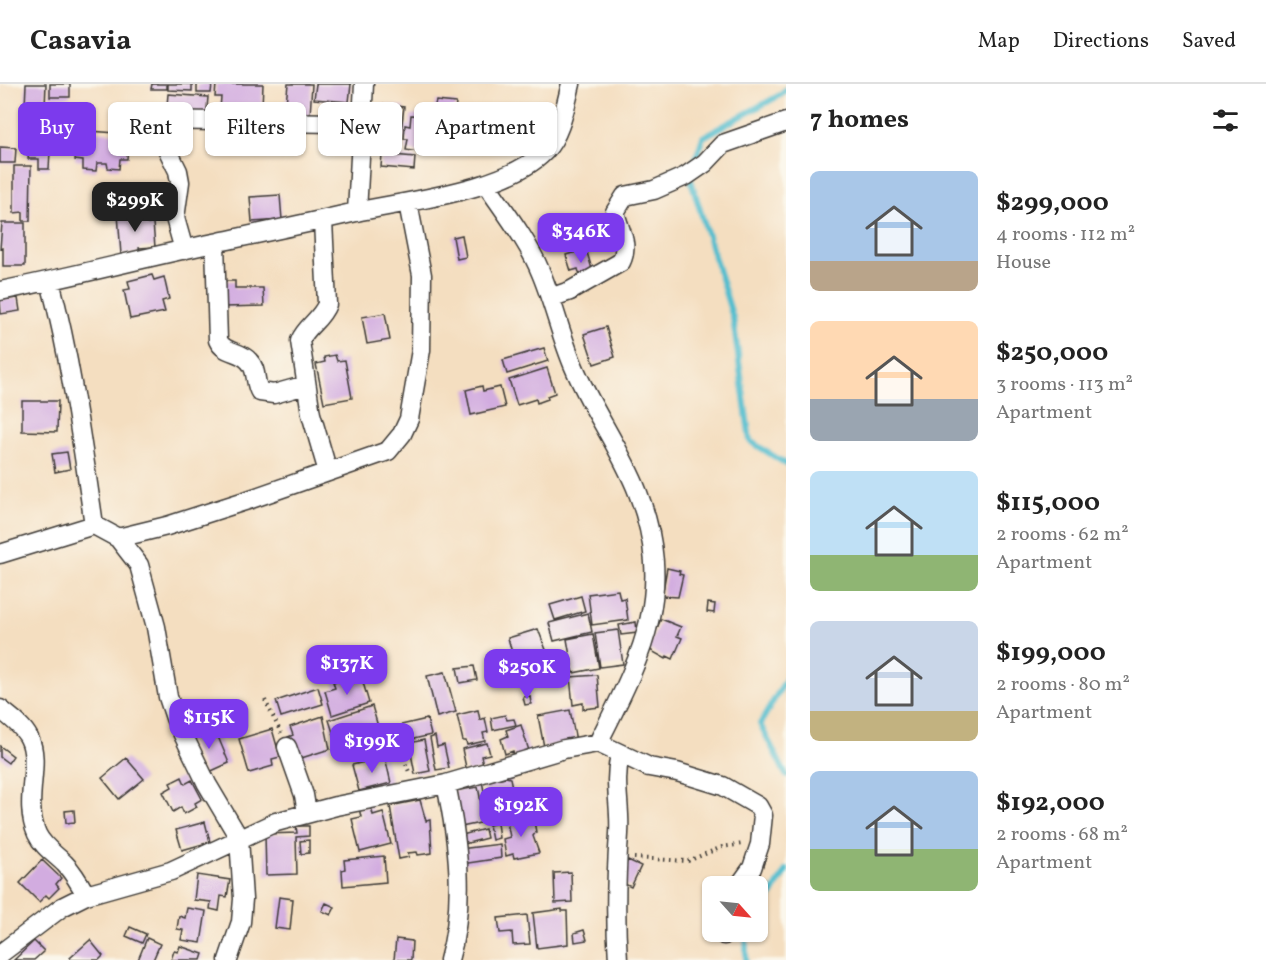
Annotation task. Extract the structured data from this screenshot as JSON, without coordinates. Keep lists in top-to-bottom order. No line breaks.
{"north":"bottom right","page":{"header":"Casavia","nav":["Map","Directions","Saved"],"heading":"7 homes","chip":["Buy","Rent","Filters","New","Apartment"],"list":[{"name":"$299,000","note":"4 rooms · 112 m² · House"},{"name":"$250,000","note":"3 rooms · 113 m² · Apartment"},{"name":"$115,000","note":"2 rooms · 62 m² · Apartment"},{"name":"$199,000","note":"2 rooms · 80 m² · Apartment"},{"name":"$192,000","note":"2 rooms · 68 m² · Apartment"}],"price":["$299K","$346K","$137K","$250K","$115K","$199K","$192K"]}}
